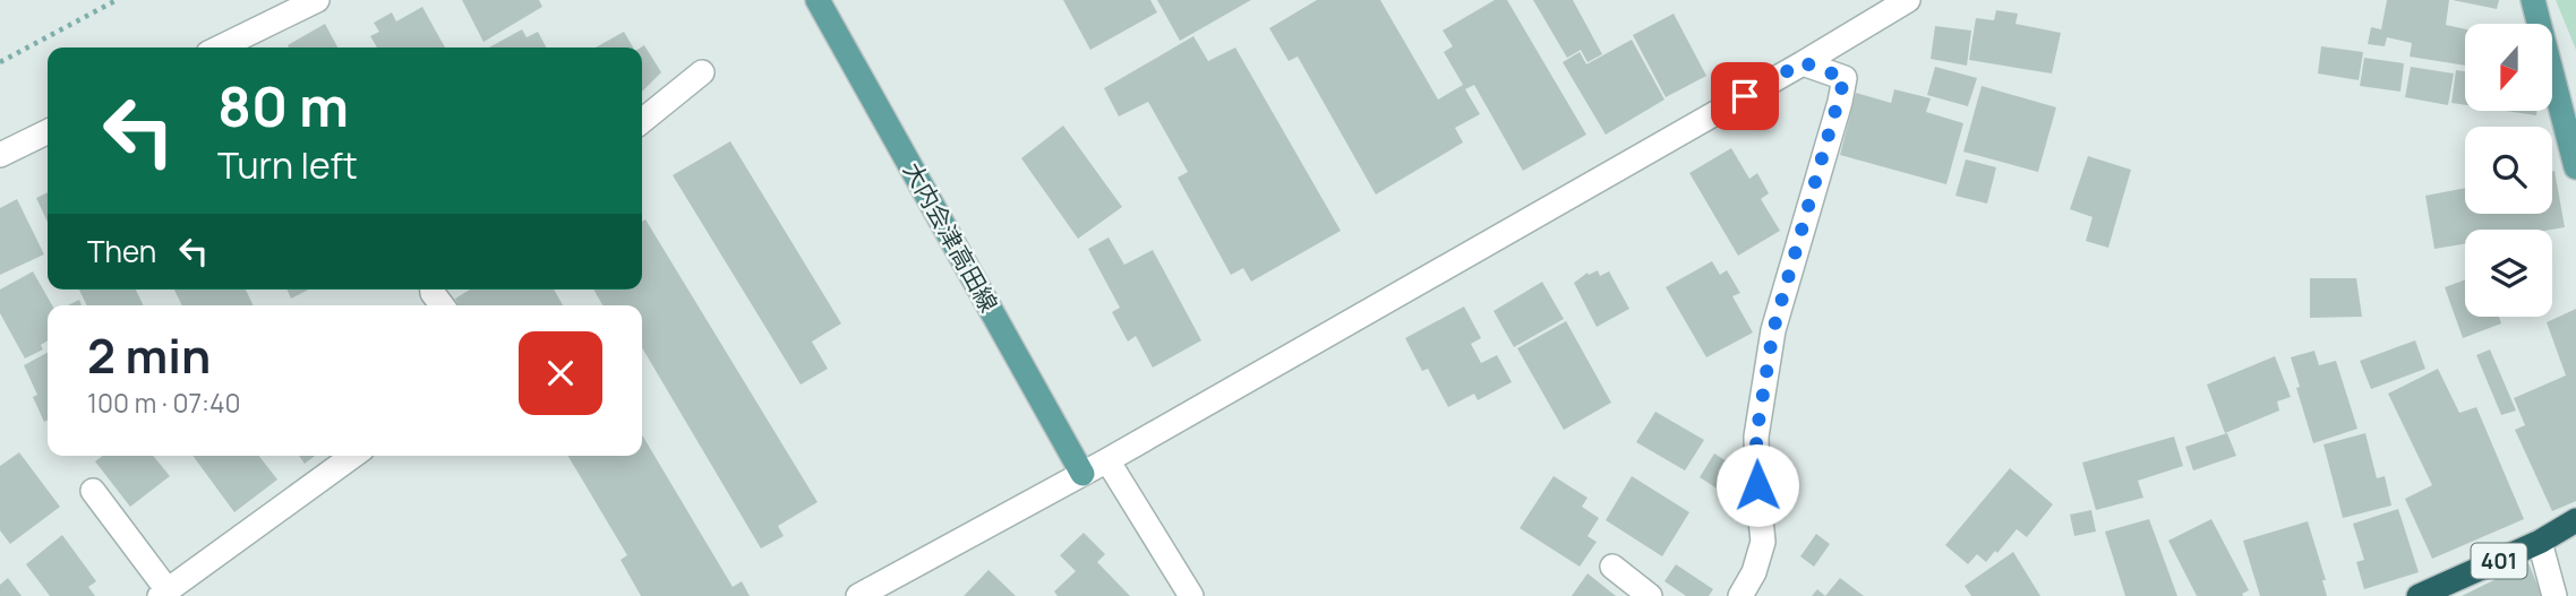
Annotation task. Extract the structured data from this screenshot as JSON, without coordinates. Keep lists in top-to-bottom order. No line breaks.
{"streets":{"highway":["401"],"main road":["大内会津高田線"]},"north":"bottom","page":{"turn":["80 m","Turn left"],"then":"Then","heading":["2 min","100 m · 07:40"]}}
